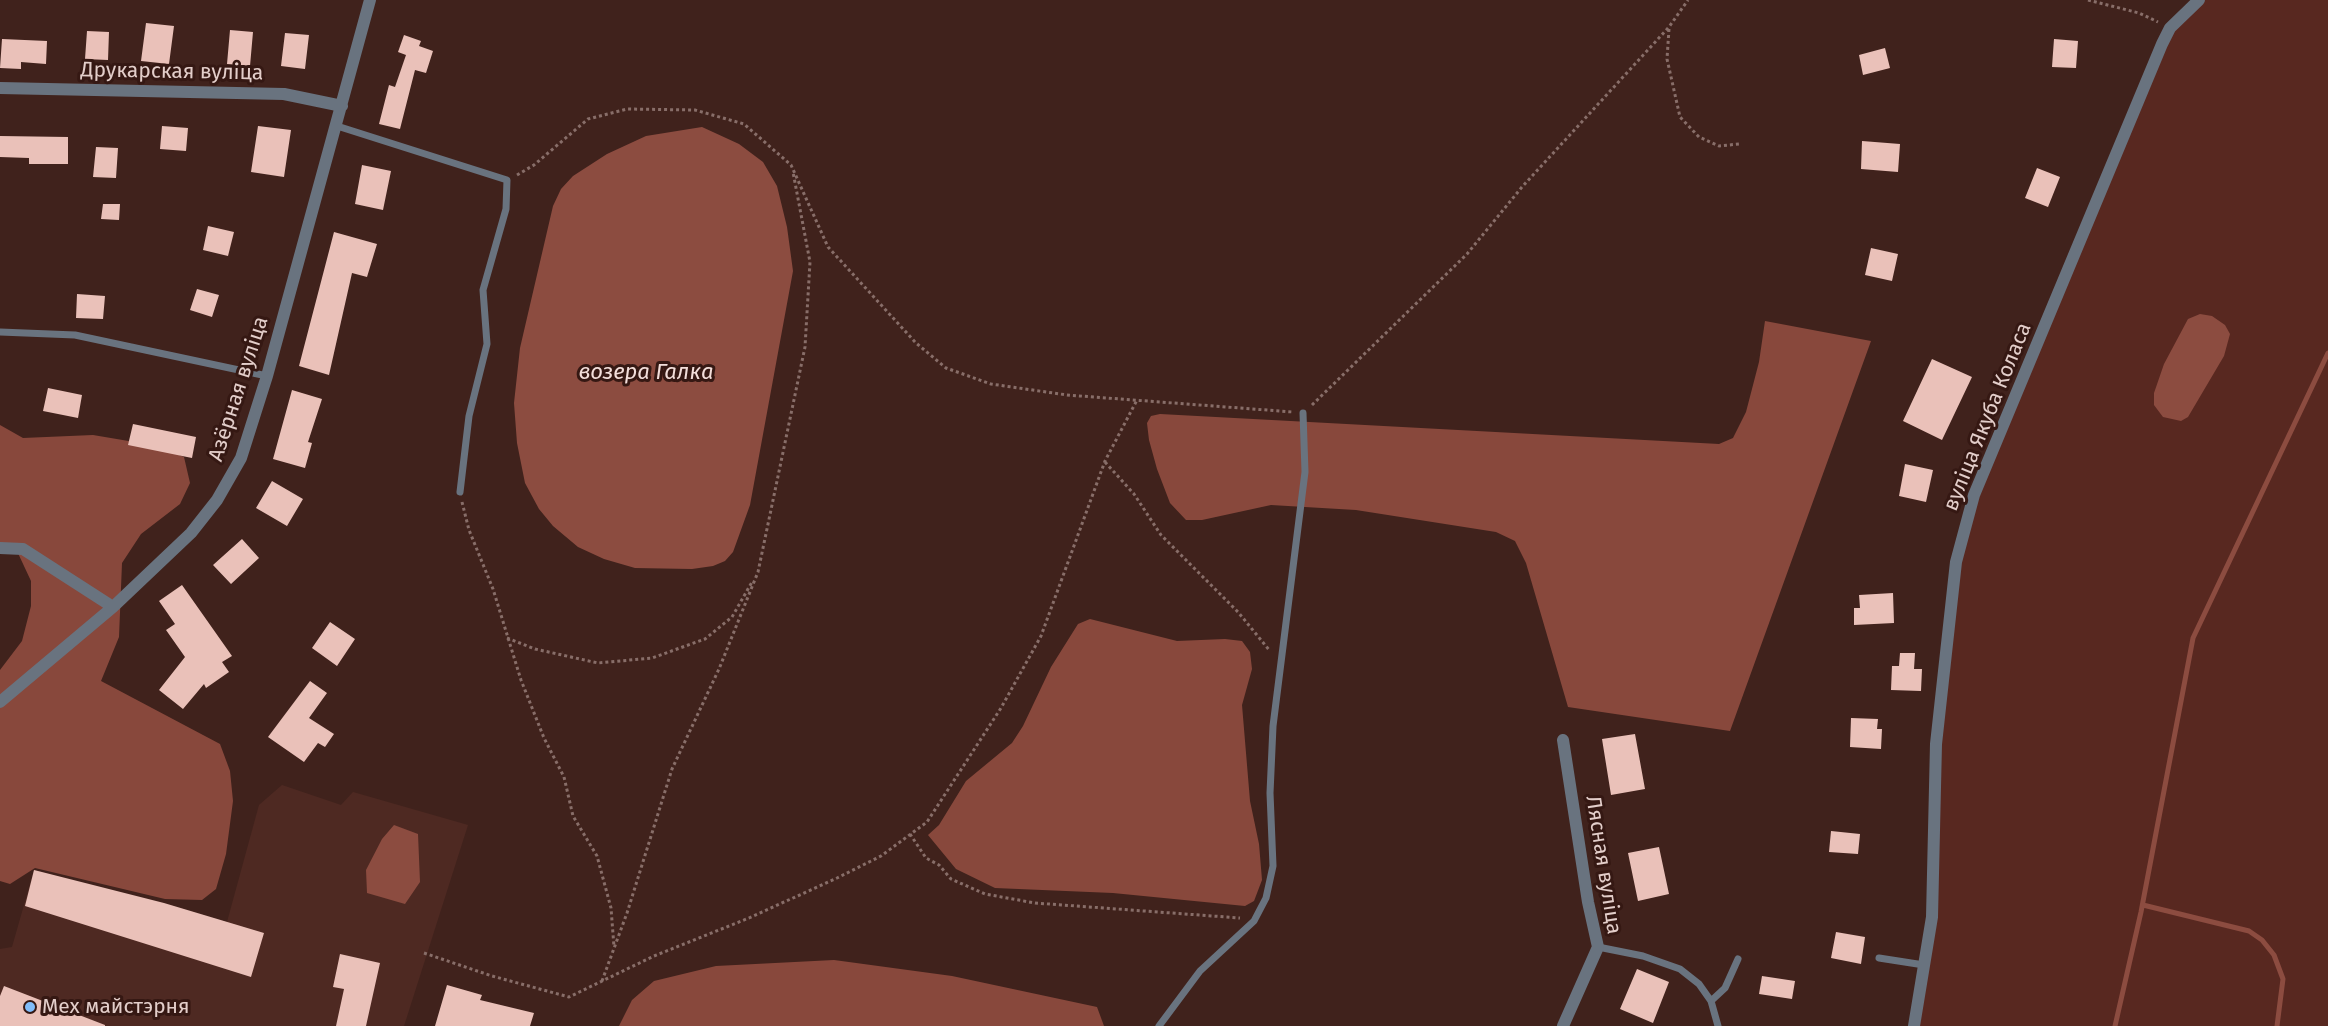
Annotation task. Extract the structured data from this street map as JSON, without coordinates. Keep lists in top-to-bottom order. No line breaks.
{"streets":{"street":["Друкарская вуліца","Азёрная вуліца","вуліца Якуба Коласа","Лясная вуліца"]},"crossings":[["Друкарская вуліца","Азёрная вуліца"]],"water":["возера Галка"],"places":["Мех майстэрня"]}
